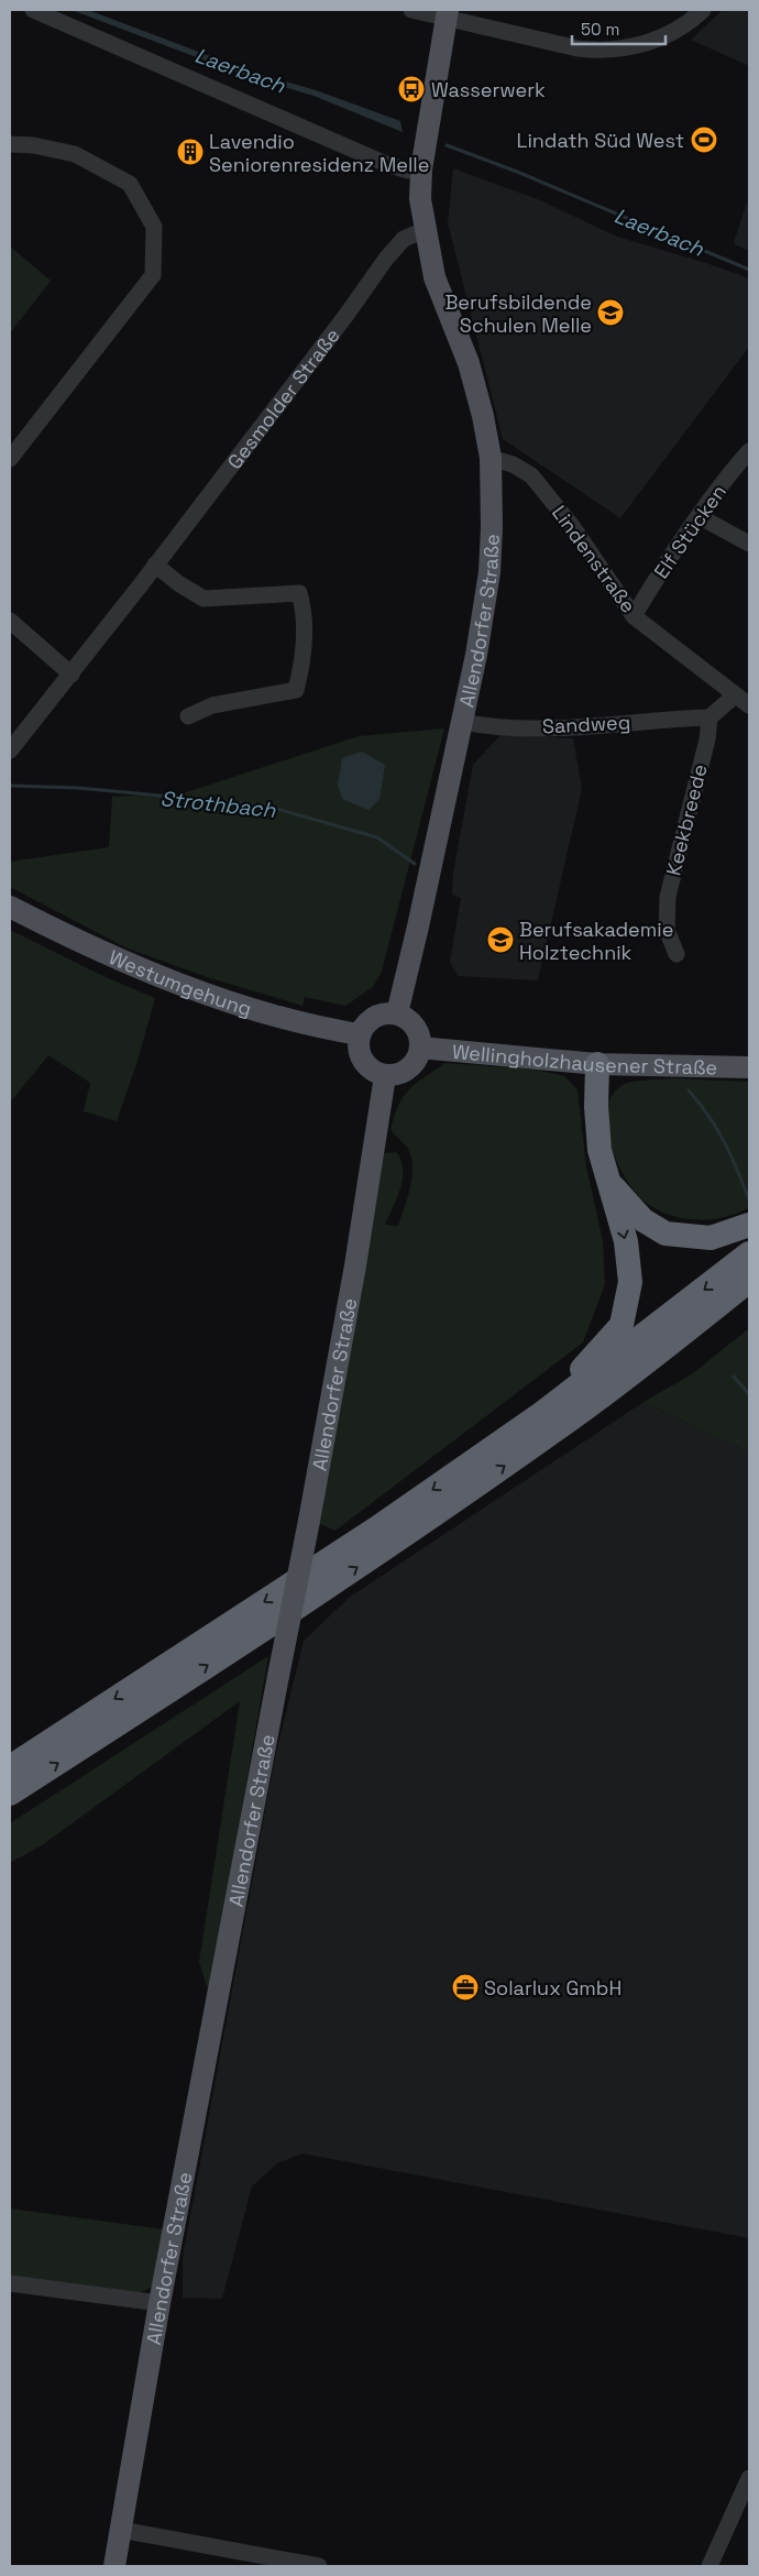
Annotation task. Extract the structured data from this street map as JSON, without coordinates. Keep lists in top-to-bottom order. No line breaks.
{"streets":{"main road":["Allendorfer Straße","Westumgehung","Wellingholzhausener Straße"],"street":["Gesmolder Straße","Elf Stücken","Lindenstraße","Sandweg","Keekbreede"]},"crossings":[["Gesmolder Straße","Allendorfer Straße"],["Elf Stücken","Lindenstraße"],["Lindenstraße","Allendorfer Straße"],["Allendorfer Straße","Sandweg"],["Allendorfer Straße","Westumgehung"],["Allendorfer Straße","Wellingholzhausener Straße"],["Sandweg","Keekbreede"],["Westumgehung","Wellingholzhausener Straße"]],"water":["Laerbach","Strothbach"],"places":{"bus stop":["Wasserwerk"],"sports":["Lindath Süd West"],"building":["Lavendio Seniorenresidenz Melle"],"school or university":["Berufsbildende Schulen Melle","Berufsakademie Holztechnik"],"office":["Solarlux GmbH"]},"scale_bar":"50 m"}
